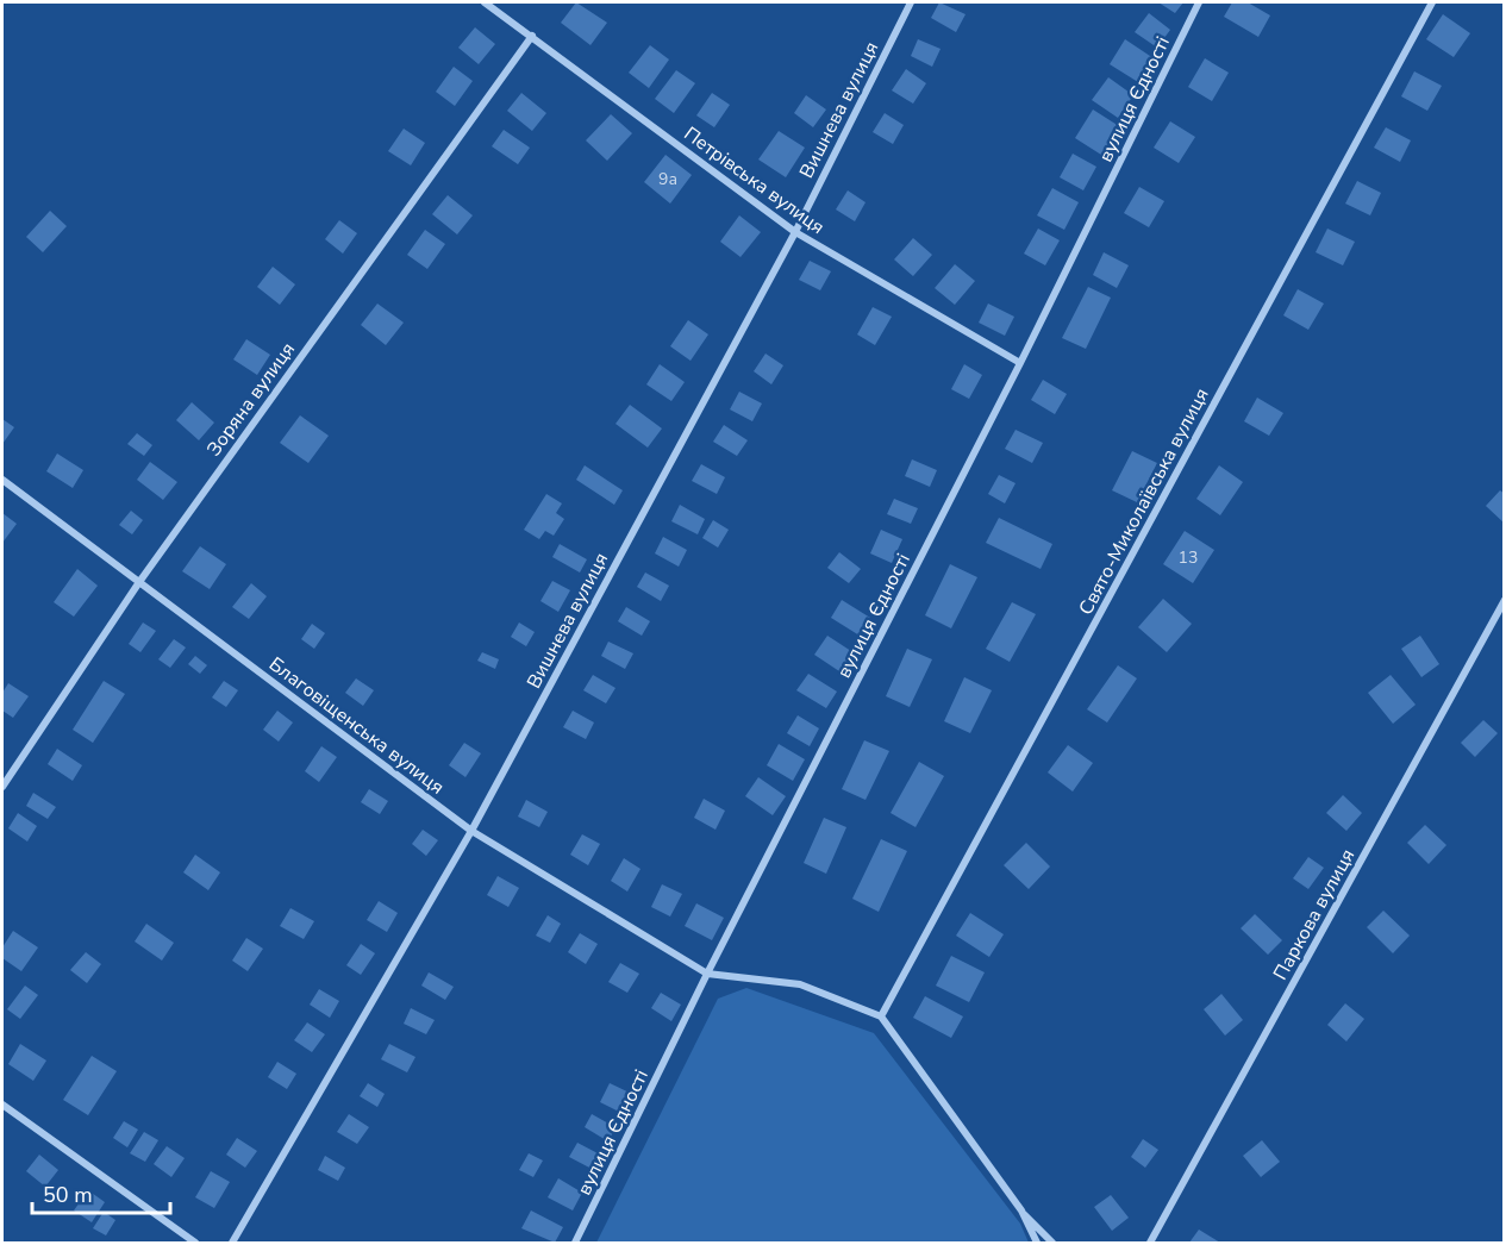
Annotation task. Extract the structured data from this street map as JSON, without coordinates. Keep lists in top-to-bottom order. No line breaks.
{"streets":{"street":["вулиця Єдності","Вишнева вулиця","Петрівська вулиця","Зоряна вулиця","Свято-Миколаївська вулиця","Благовіщенська вулиця","Паркова вулиця"]},"crossings":[["вулиця Єдності","Петрівська вулиця"],["вулиця Єдності","Благовіщенська вулиця"],["Вишнева вулиця","Петрівська вулиця"],["Вишнева вулиця","Благовіщенська вулиця"],["Петрівська вулиця","Зоряна вулиця"],["Зоряна вулиця","Благовіщенська вулиця"]],"house_numbers":["9а","13"],"scale_bar":"50 m"}
